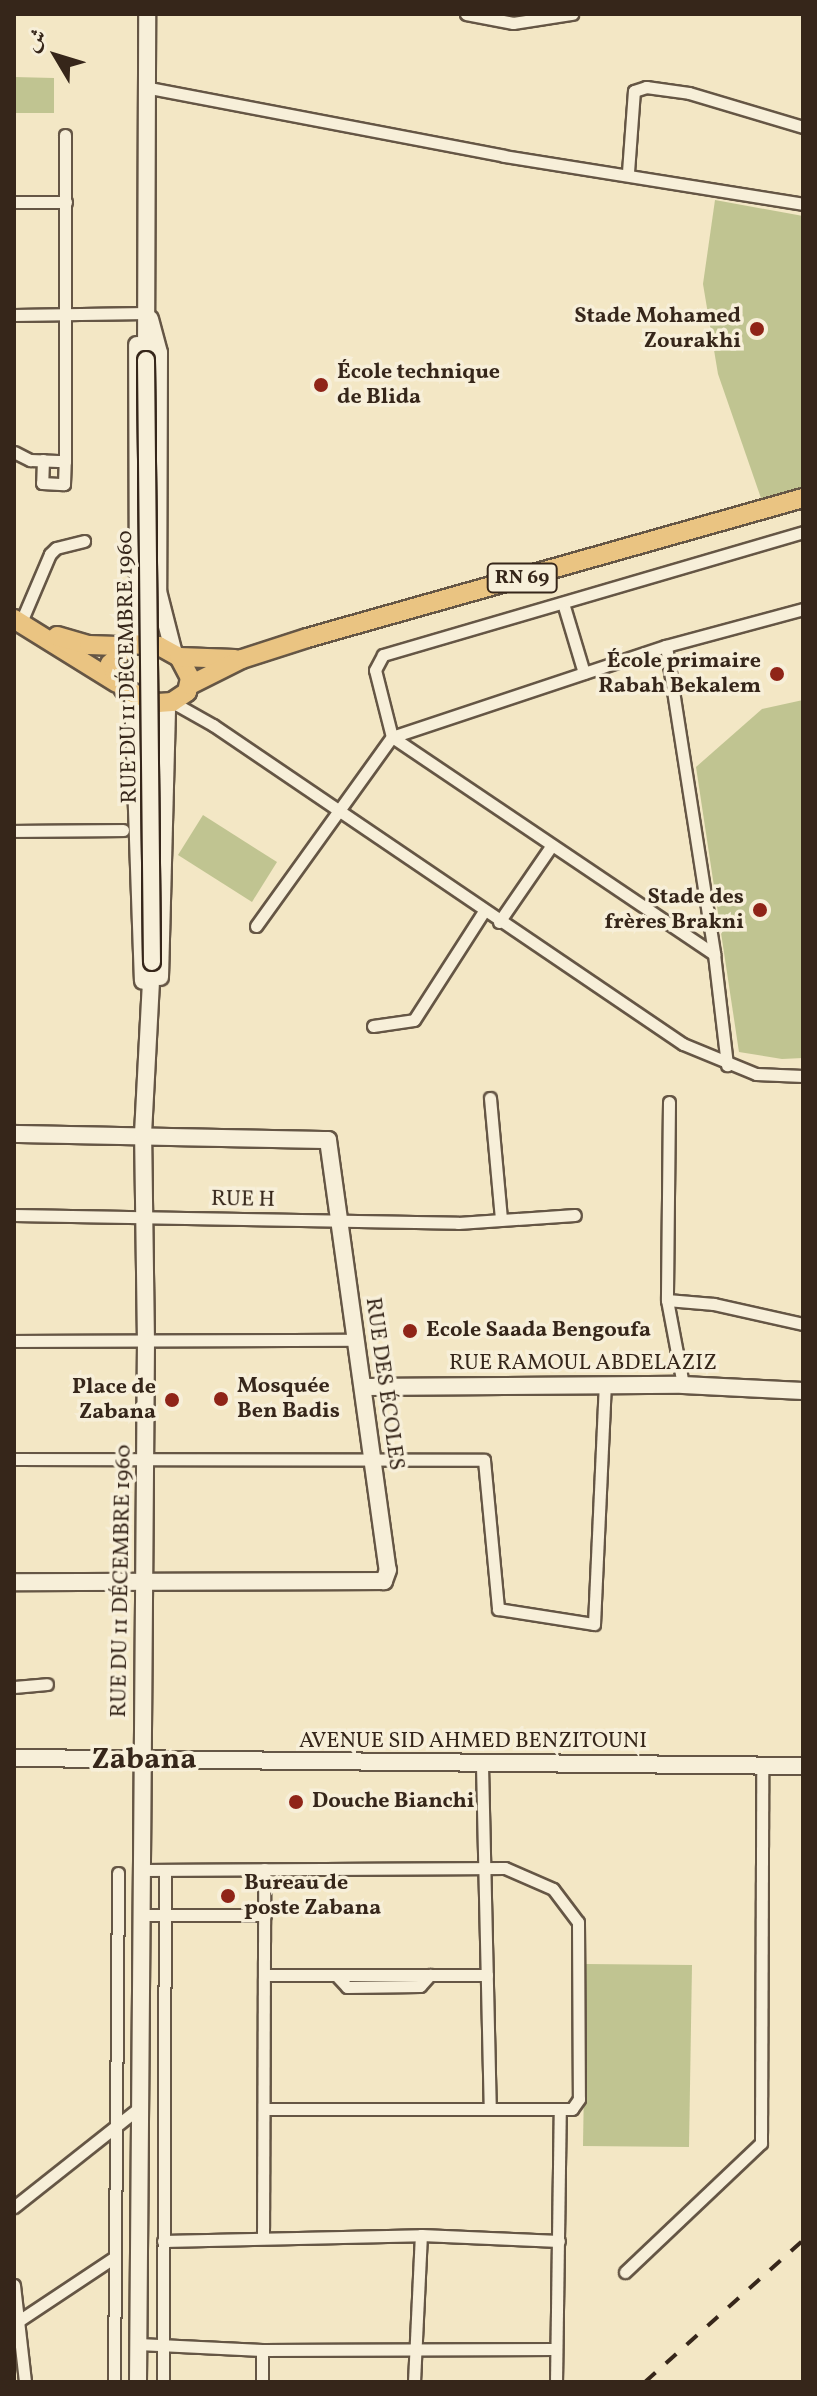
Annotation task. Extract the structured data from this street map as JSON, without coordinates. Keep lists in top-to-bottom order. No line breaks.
{"streets":{"main road":["RN 69","RUE DU 11 DÉCEMBRE 1960","RUE RAMOUL ABDELAZIZ","RUE DES ÉCOLES","AVENUE SID AHMED BENZITOUNI"],"street":["RUE H"]},"crossings":[["RUE DU 11 DÉCEMBRE 1960","RUE H"],["RUE DU 11 DÉCEMBRE 1960","RUE DES ÉCOLES"],["RUE DU 11 DÉCEMBRE 1960","AVENUE SID AHMED BENZITOUNI"],["RUE H","RUE DES ÉCOLES"],["RUE RAMOUL ABDELAZIZ","RUE DES ÉCOLES"]],"districts":["Zabana"],"places":["Stade Mohamed Zourakhi","École technique de Blida","École primaire Rabah Bekalem","Stade des frères Brakni","Ecole Saada Bengoufa","Mosquée Ben Badis","Place de Zabana","Douche Bianchi","Bureau de poste Zabana"],"north":"top left"}
